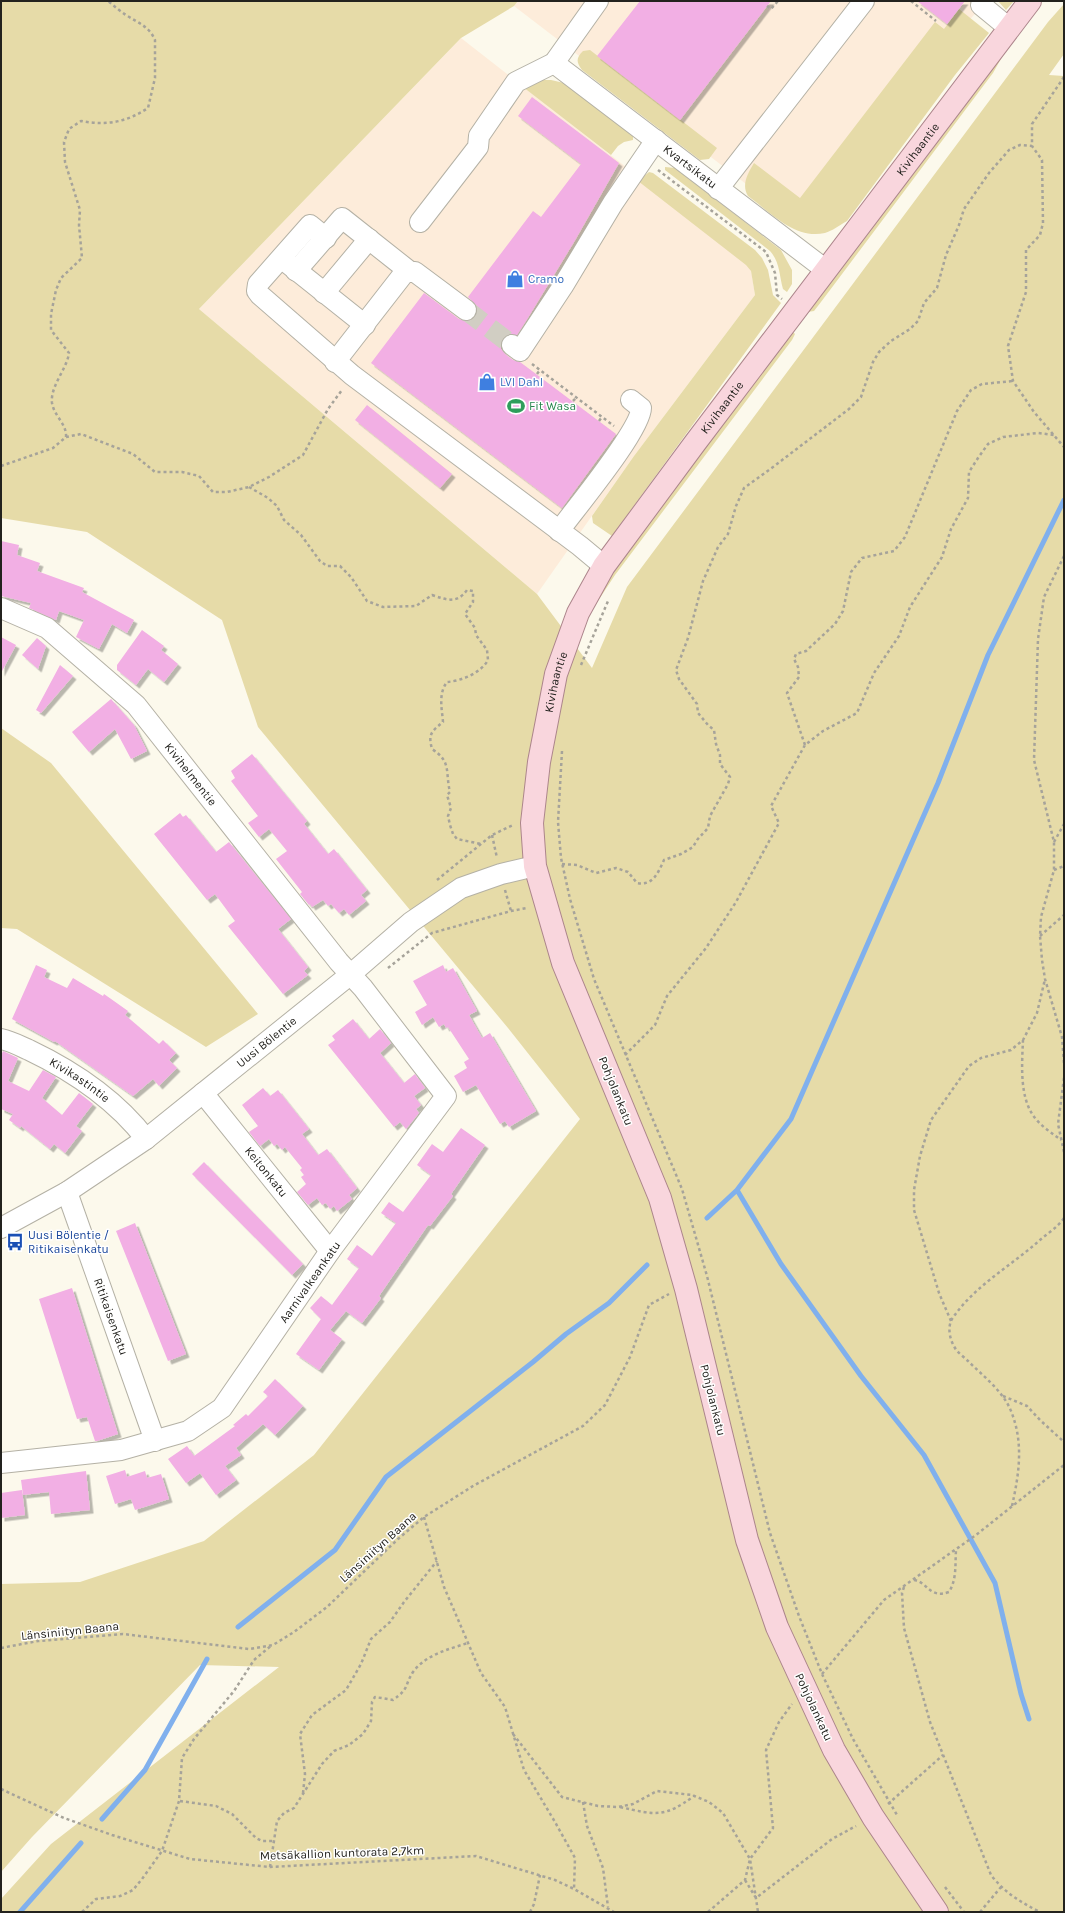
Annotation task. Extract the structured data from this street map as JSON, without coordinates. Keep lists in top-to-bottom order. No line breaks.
{"streets":{"main road":["Kivihaantie","Pohjolankatu"],"street":["Kvartsikatu","Kivihelmentie","Uusi Bölentie","Kivikastintie","Keitonkatu","Aarnivalkeankatu","Ritikaisenkatu"],"path":["Länsiniityn Baana","Metsäkallion kuntorata 2,7km"]},"crossings":[["Kivihaantie","Kvartsikatu"],["Kivihaantie","Uusi Bölentie"],["Kivihaantie","Pohjolankatu"],["Kivihelmentie","Uusi Bölentie"],["Kivihelmentie","Aarnivalkeankatu"],["Uusi Bölentie","Kivikastintie"],["Uusi Bölentie","Pohjolankatu"],["Uusi Bölentie","Keitonkatu"],["Uusi Bölentie","Aarnivalkeankatu"],["Uusi Bölentie","Ritikaisenkatu"],["Pohjolankatu","Länsiniityn Baana"],["Keitonkatu","Aarnivalkeankatu"],["Aarnivalkeankatu","Ritikaisenkatu"]],"places":{"shop":["Cramo","LVI Dahl"],"sports":["Fit Wasa"],"bus stop":["Uusi Bölentie / Ritikaisenkatu"]}}
